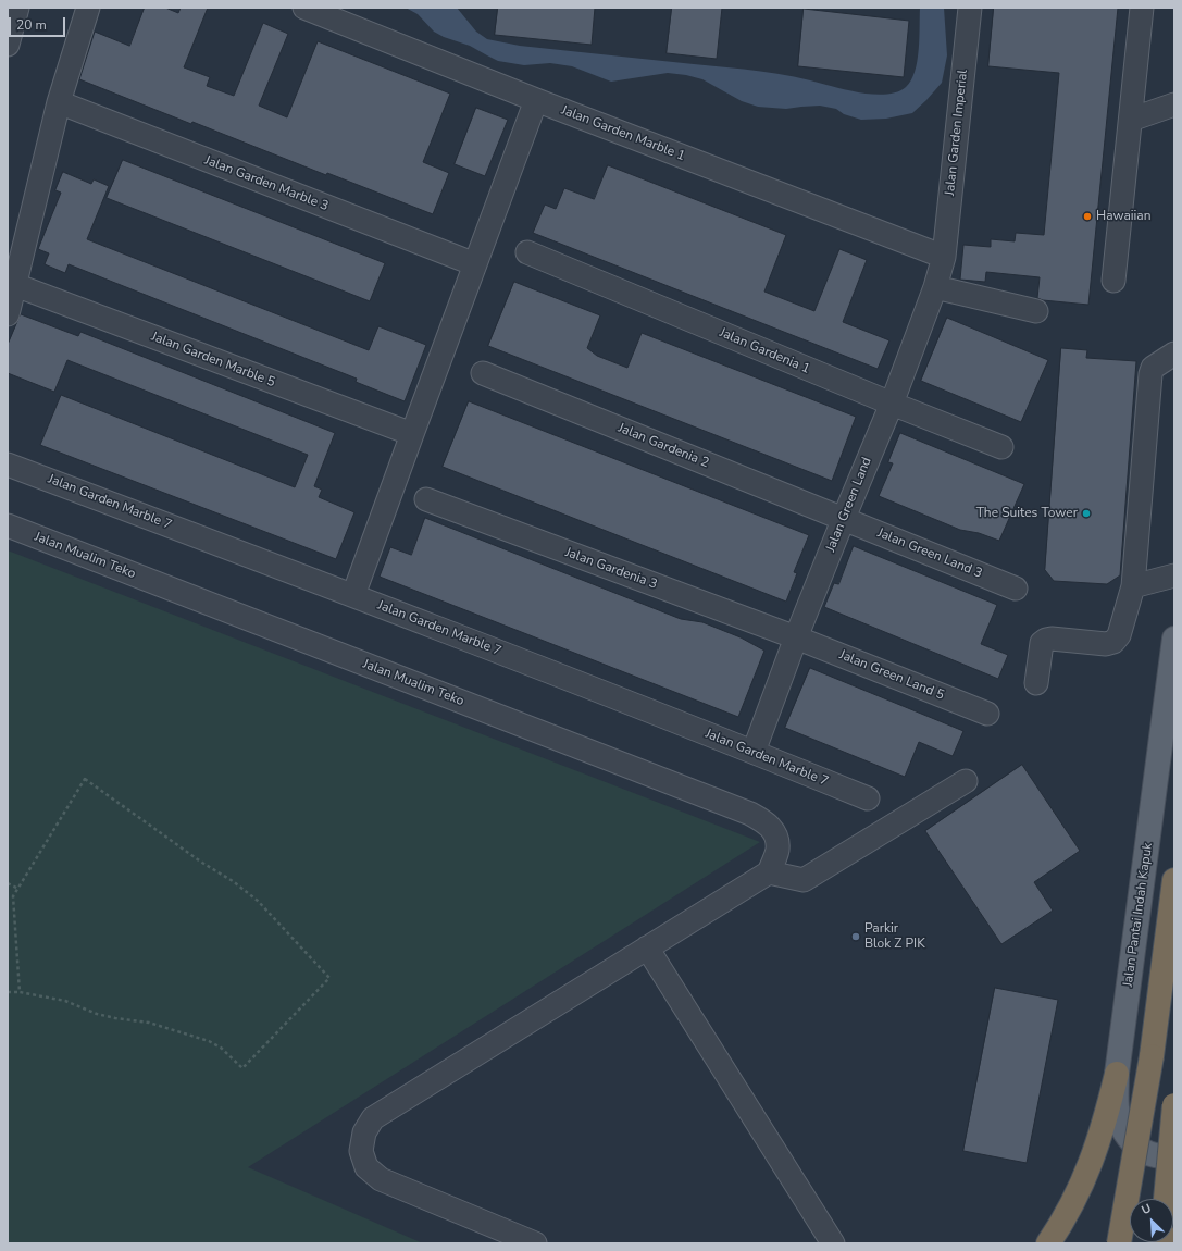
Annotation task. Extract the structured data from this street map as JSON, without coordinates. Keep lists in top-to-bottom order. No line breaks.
{"streets":{"main road":["Jalan Pantai Indah Kapuk"],"street":["Jalan Garden Imperial","Jalan Garden Marble 1","Jalan Garden Marble 3","Jalan Gardenia 1","Jalan Garden Marble 5","Jalan Gardenia 2","Jalan Garden Marble 7","Jalan Green Land","Jalan Green Land 3","Jalan Mualim Teko","Jalan Gardenia 3","Jalan Green Land 5"]},"crossings":[["Jalan Garden Imperial","Jalan Garden Marble 1"],["Jalan Garden Imperial","Jalan Green Land"],["Jalan Garden Marble 1","Jalan Green Land"],["Jalan Gardenia 1","Jalan Green Land"],["Jalan Gardenia 2","Jalan Green Land"],["Jalan Gardenia 2","Jalan Green Land 3"],["Jalan Garden Marble 7","Jalan Green Land"],["Jalan Green Land","Jalan Green Land 3"],["Jalan Green Land","Jalan Gardenia 3"],["Jalan Green Land","Jalan Green Land 5"],["Jalan Gardenia 3","Jalan Green Land 5"]],"places":["Hawaiian","The Suites Tower","Parkir Blok Z PIK"],"scale_bar":"20 m","north":"top left"}
